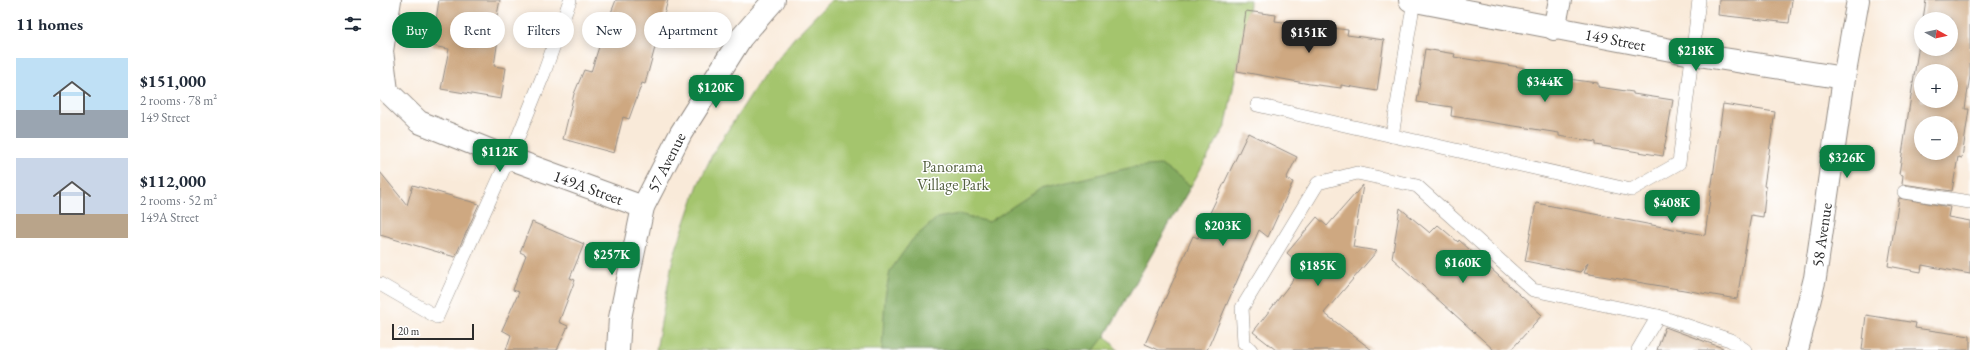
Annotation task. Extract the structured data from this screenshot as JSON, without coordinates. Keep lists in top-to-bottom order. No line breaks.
{"streets":{"street":["149 Street","57 Avenue","149A Street","58 Avenue"]},"crossings":[["149 Street","58 Avenue"],["57 Avenue","149A Street"]],"parks":["Panorama Village Park"],"scale_bar":"20 m","north":"right","page":{"heading":"11 homes","map_buttons":["+","−"],"chip":["Buy","Rent","Filters","New","Apartment"],"price":["$151K","$218K","$344K","$120K","$112K","$326K","$408K","$203K","$257K","$160K","$185K"],"list":[{"name":"$151,000","note":"2 rooms · 78 m² · 149 Street"},{"name":"$112,000","note":"2 rooms · 52 m² · 149A Street"}],"scale":"20 m"}}
